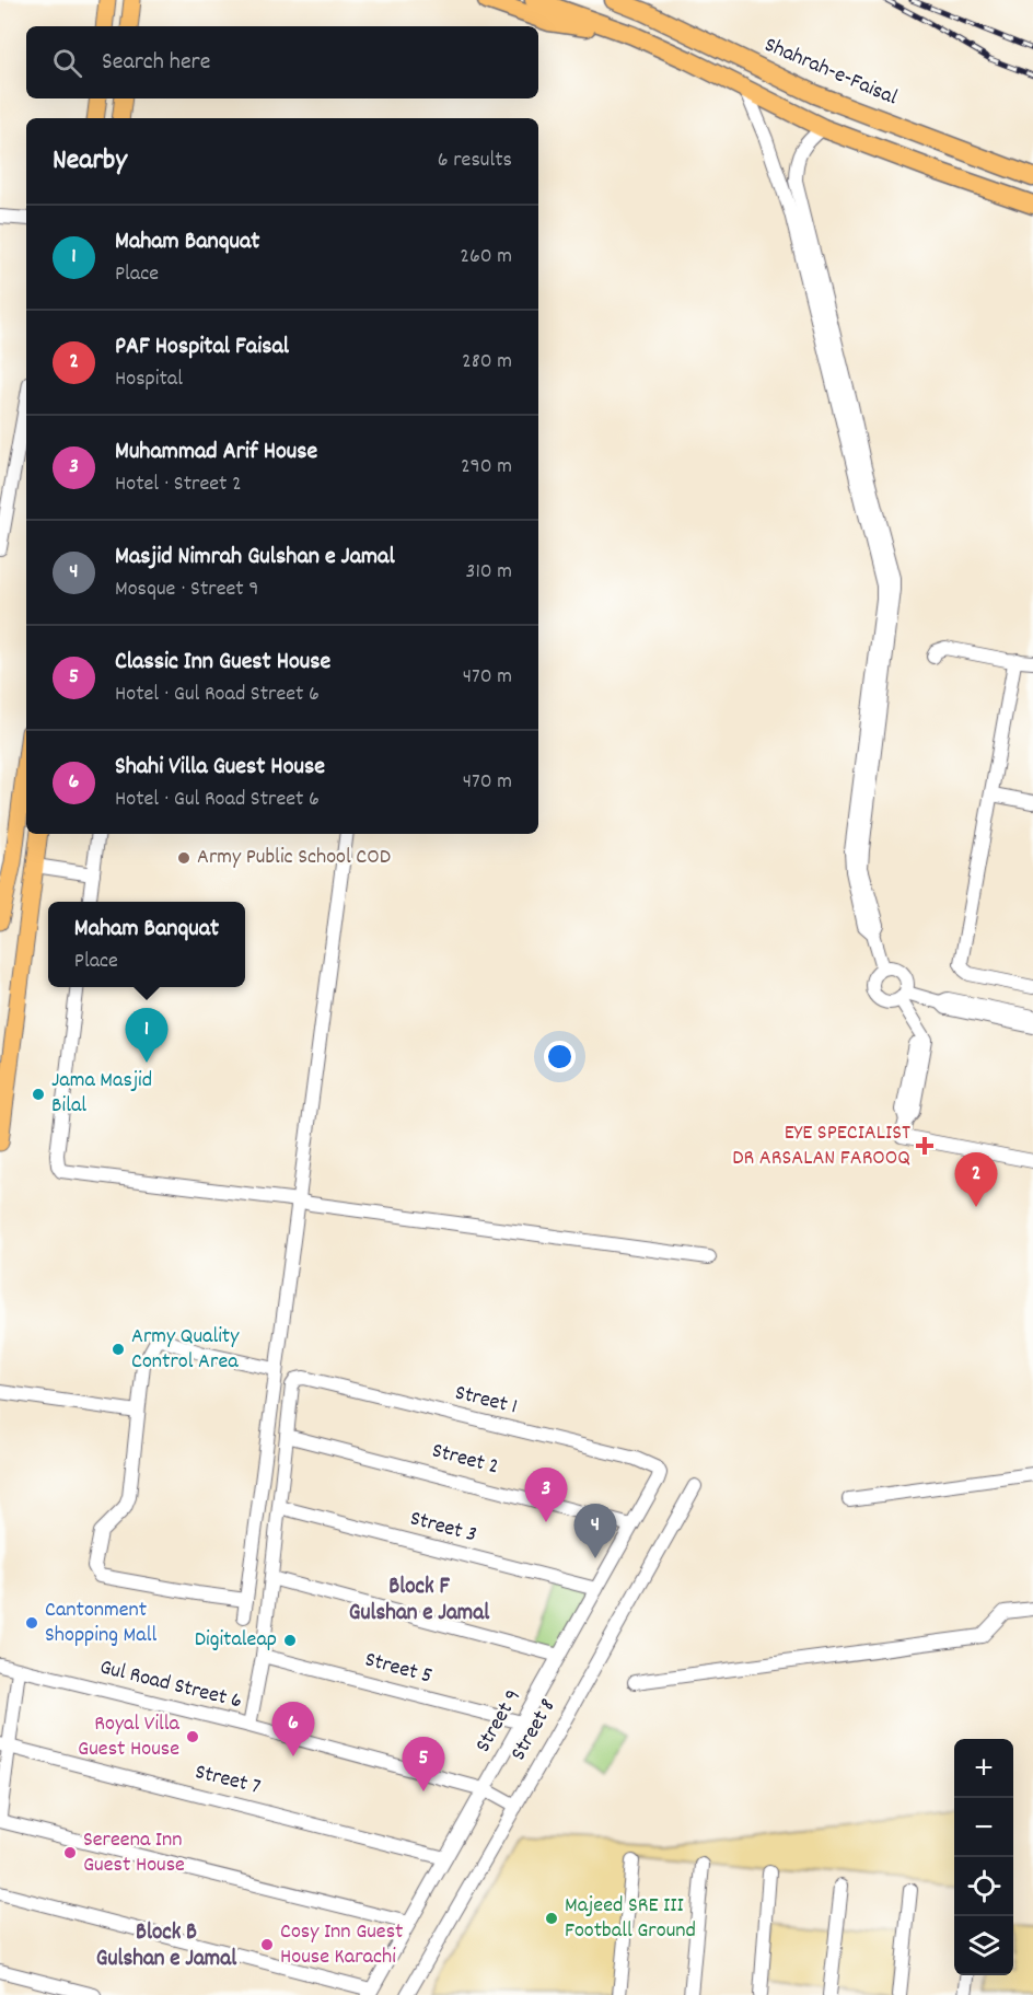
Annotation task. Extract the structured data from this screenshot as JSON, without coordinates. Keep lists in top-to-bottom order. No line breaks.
{"streets":{"highway":["Shahrah-e-Faisal"],"street":["Street 1","Street 2","Street 3","Street 5","Gul Road Street 6","Street 9","Street 8","Street 7"]},"crossings":[["Street 1","Street 2"],["Street 1","Street 9"],["Street 2","Street 9"],["Street 3","Street 9"],["Street 5","Street 9"],["Gul Road Street 6","Street 9"],["Gul Road Street 6","Street 8"],["Street 9","Street 7"]],"districts":["Block F Gulshan e Jamal","Block B Gulshan e Jamal"],"places":{"other":["Army Public School COD","Jama Masjid Bilal","Army Quality Control Area","Cantonment Shopping Mall","Digitaleap","Royal Villa Guest House","Sereena Inn Guest House","Majeed SRE III Football Ground","Cosy Inn Guest House Karachi"],"health":["EYE SPECIALIST DR ARSALAN FAROOQ"]},"page":{"search":"Search here","heading":["Nearby","6 results"],"list":[{"mark":"1","name":"Maham Banquat","note":"Place","value":"260 m"},{"mark":"2","name":"PAF Hospital Faisal","note":"Hospital","value":"280 m"},{"mark":"3","name":"Muhammad Arif House","note":"Hotel · Street 2","value":"290 m"},{"mark":"4","name":"Masjid Nimrah Gulshan e Jamal","note":"Mosque · Street 9","value":"310 m"},{"mark":"5","name":"Classic Inn Guest House","note":"Hotel · Gul Road Street 6","value":"470 m"},{"mark":"6","name":"Shahi Villa Guest House","note":"Hotel · Gul Road Street 6","value":"470 m"}],"popup":["Maham Banquat","Place"],"pins":["1","2","3","4","6","5"],"map_buttons":["+","−"]}}
